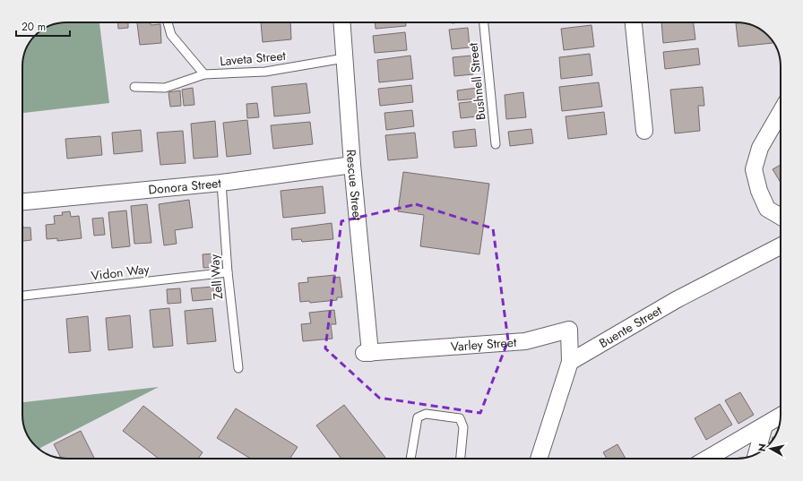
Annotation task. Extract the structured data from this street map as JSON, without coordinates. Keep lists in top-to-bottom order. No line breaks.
{"streets":{"street":["Rescue Street","Donora Street","Buente Street","Varley Street"],"lane":["Laveta Street","Bushnell Street","Vidon Way","Zell Way"]},"crossings":[["Laveta Street","Rescue Street"],["Rescue Street","Donora Street"],["Rescue Street","Varley Street"],["Donora Street","Zell Way"],["Vidon Way","Zell Way"],["Buente Street","Varley Street"]],"scale_bar":"20 m","north":"left"}
